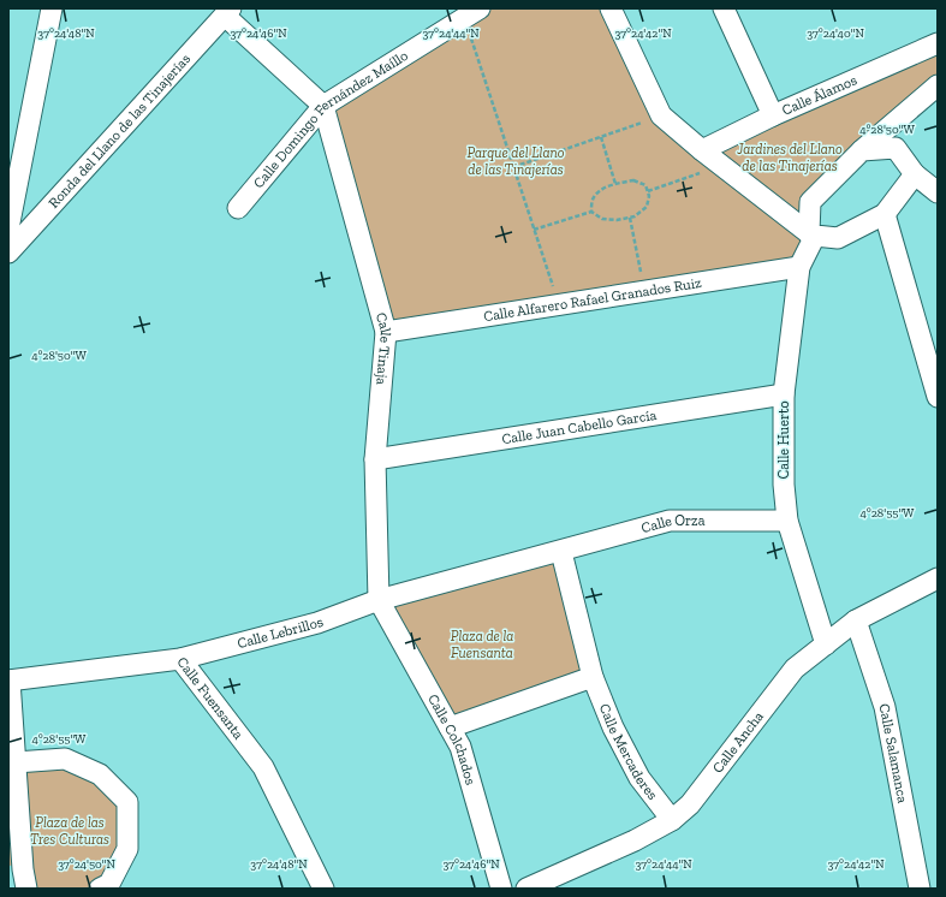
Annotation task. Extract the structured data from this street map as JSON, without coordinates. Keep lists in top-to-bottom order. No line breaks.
{"streets":{"street":["Calle Álamos","Calle Domingo Fernández Maíllo","Ronda del Llano de las Tinajerías","Calle Alfarero Rafael Granados Ruiz","Calle Tinaja","Calle Juan Cabello García","Calle Huerto","Calle Orza","Calle Lebrillos","Calle Fuensanta","Calle Colchados","Calle Ancha","Calle Mercaderes","Calle Salamanca"]},"crossings":[["Calle Domingo Fernández Maíllo","Calle Tinaja"],["Calle Alfarero Rafael Granados Ruiz","Calle Tinaja"],["Calle Alfarero Rafael Granados Ruiz","Calle Huerto"],["Calle Tinaja","Calle Juan Cabello García"],["Calle Tinaja","Calle Lebrillos"],["Calle Tinaja","Calle Colchados"],["Calle Juan Cabello García","Calle Huerto"],["Calle Huerto","Calle Orza"],["Calle Huerto","Calle Ancha"],["Calle Lebrillos","Calle Fuensanta"],["Calle Lebrillos","Calle Colchados"],["Calle Ancha","Calle Mercaderes"],["Calle Ancha","Calle Salamanca"]],"parks":["Jardines del Llano de las Tinajerías","Parque del Llano de las Tinajerías","Plaza de la Fuensanta","Plaza de las Tres Culturas"],"coordinates":["37°24'48\"N","37°24'46\"N","37°24'44\"N","37°24'42\"N","37°24'40\"N","4°28'50\"W","4°28'55\"W","37°24'50\"N"]}
